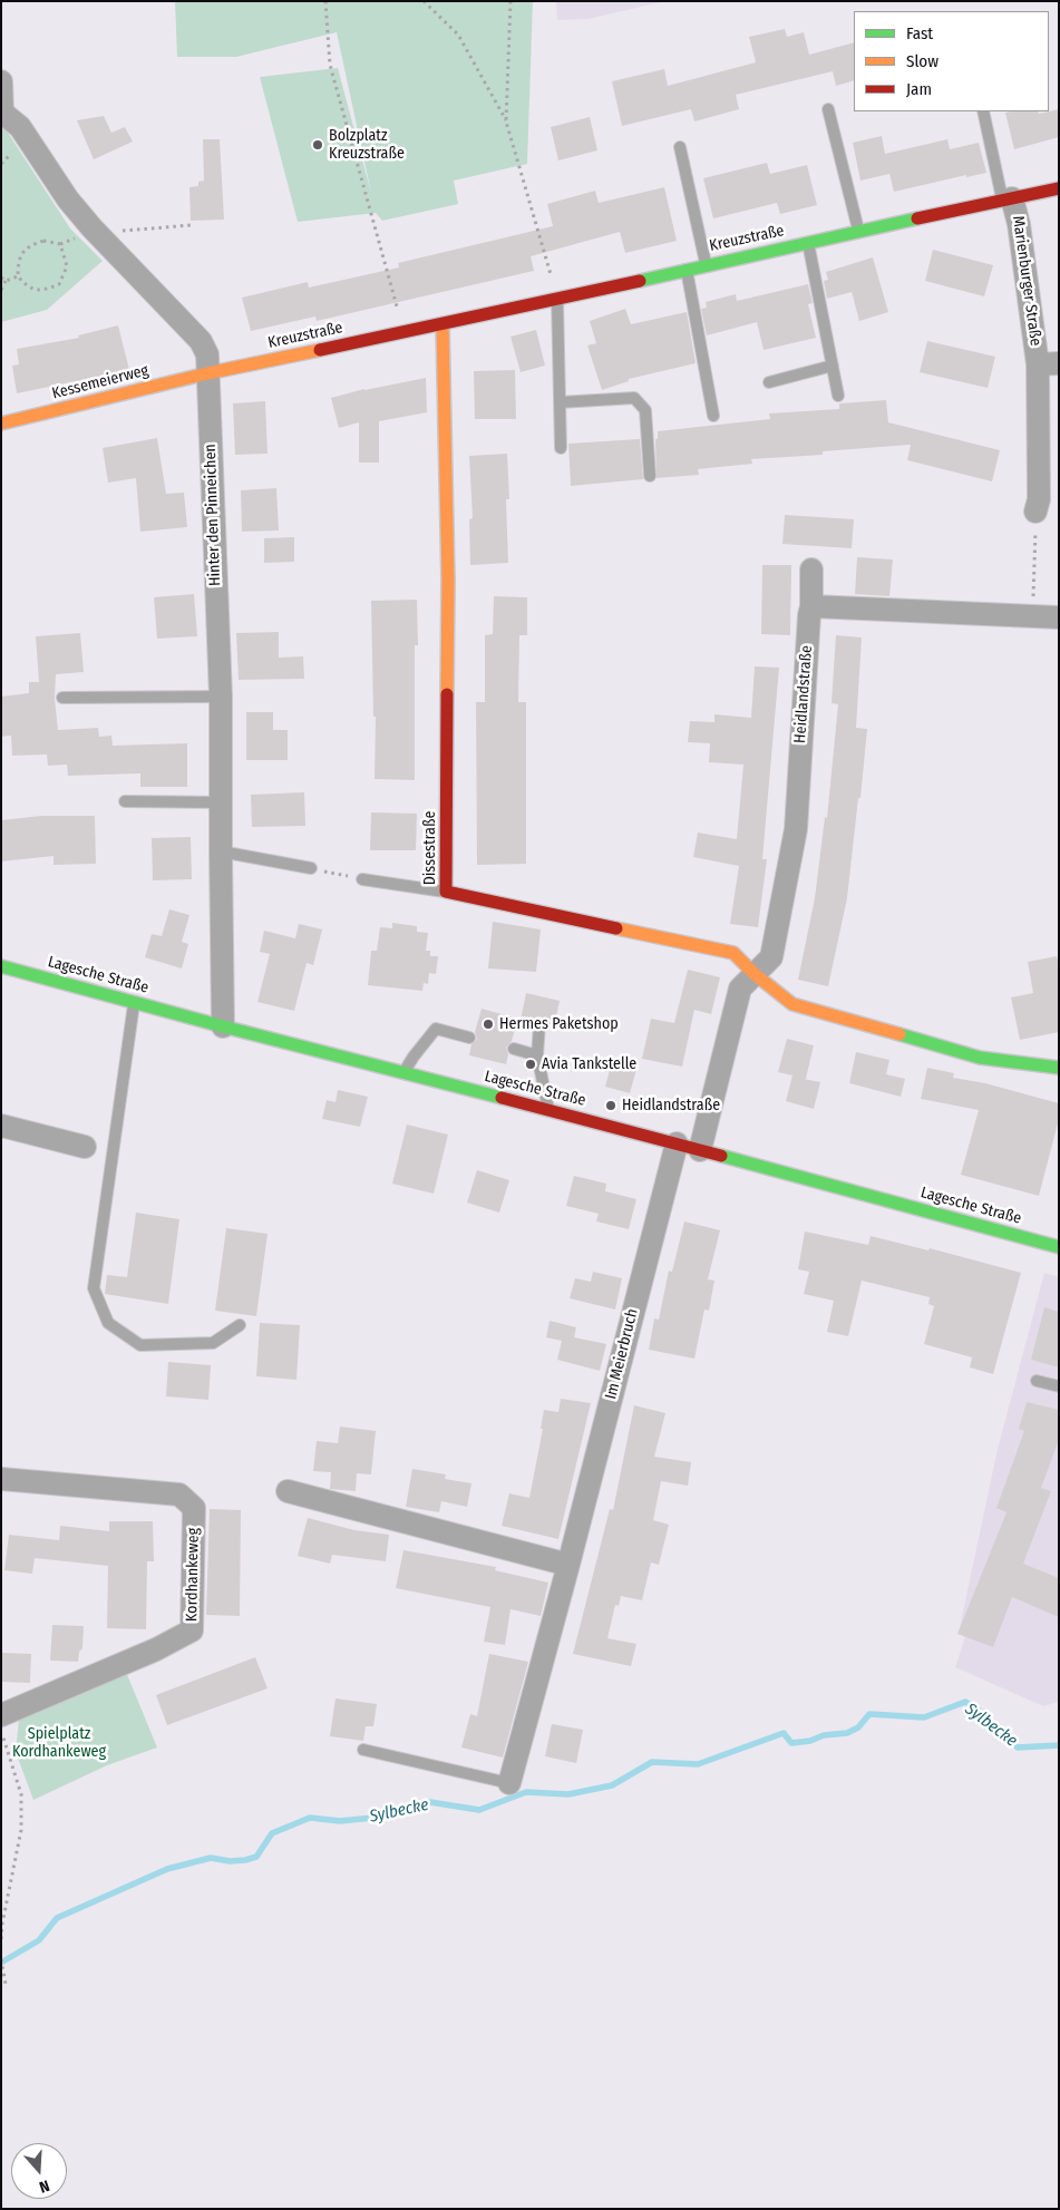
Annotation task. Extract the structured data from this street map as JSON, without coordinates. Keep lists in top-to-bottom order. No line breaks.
{"streets":{"street":["Kreuzstraße","Marienburger Straße","Kessemeierweg","Hinter den Pinneichen","Heidlandstraße","Dissestraße","Lagesche Straße","Im Meierbruch","Kordhankeweg"]},"crossings":[["Kreuzstraße","Marienburger Straße"],["Kreuzstraße","Kessemeierweg"],["Kreuzstraße","Hinter den Pinneichen"],["Kreuzstraße","Dissestraße"],["Kessemeierweg","Hinter den Pinneichen"],["Hinter den Pinneichen","Lagesche Straße"],["Heidlandstraße","Dissestraße"],["Heidlandstraße","Lagesche Straße"],["Lagesche Straße","Im Meierbruch"]],"water":["Sylbecke"],"parks":["Spielplatz Kordhankeweg"],"places":["Bolzplatz Kreuzstraße","Hermes Paketshop","Avia Tankstelle","Heidlandstraße"],"legend":["Fast","Slow","Jam"],"north":"bottom"}
